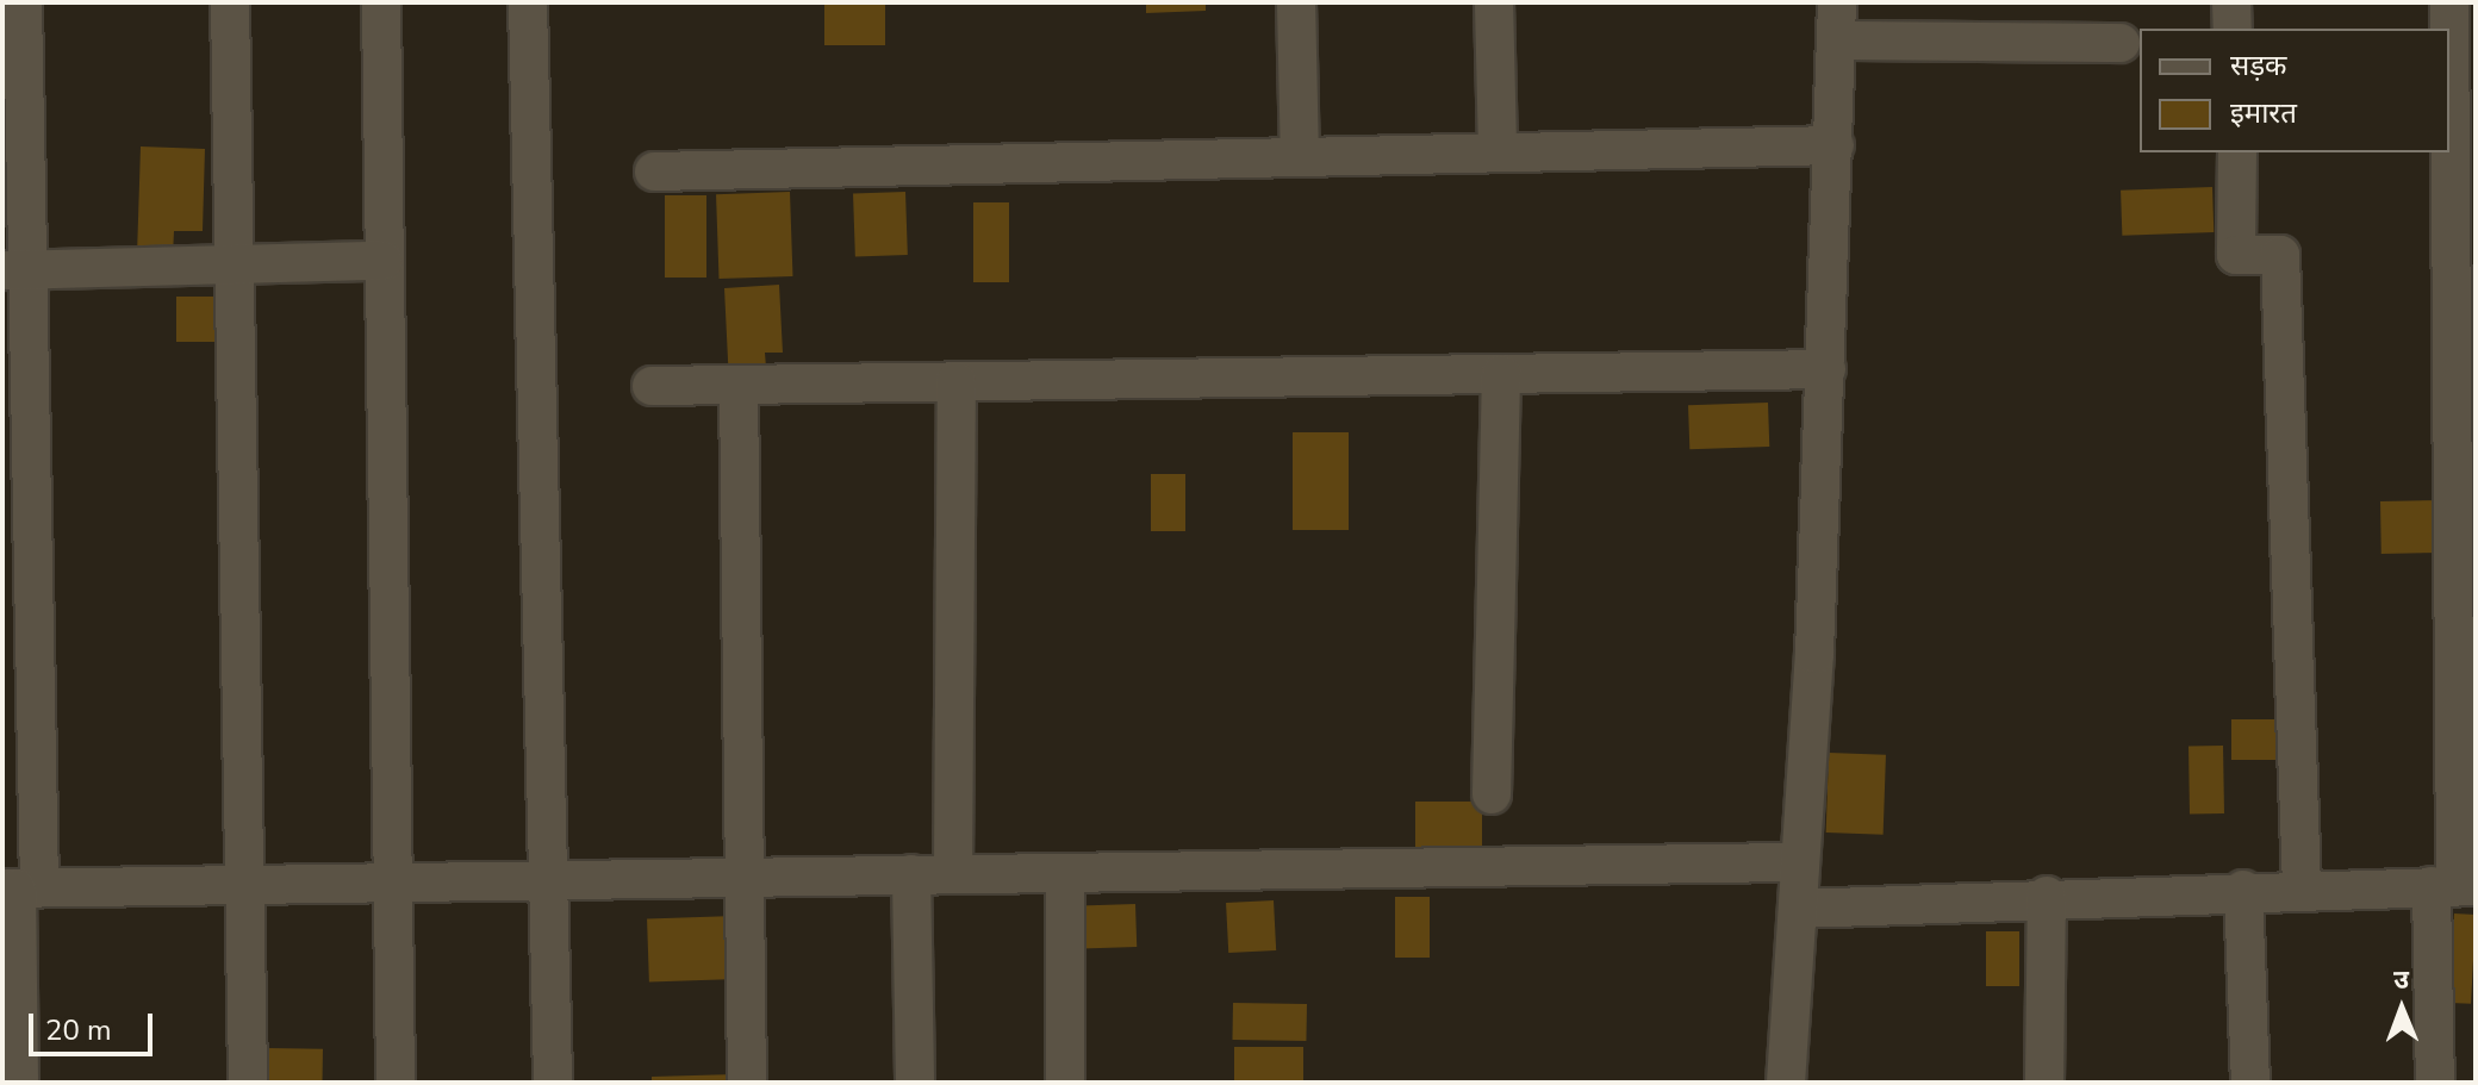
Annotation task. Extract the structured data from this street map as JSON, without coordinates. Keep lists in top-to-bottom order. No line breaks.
{"legend":["सड़क","इमारत"],"scale_bar":"20 m","north":"top"}
